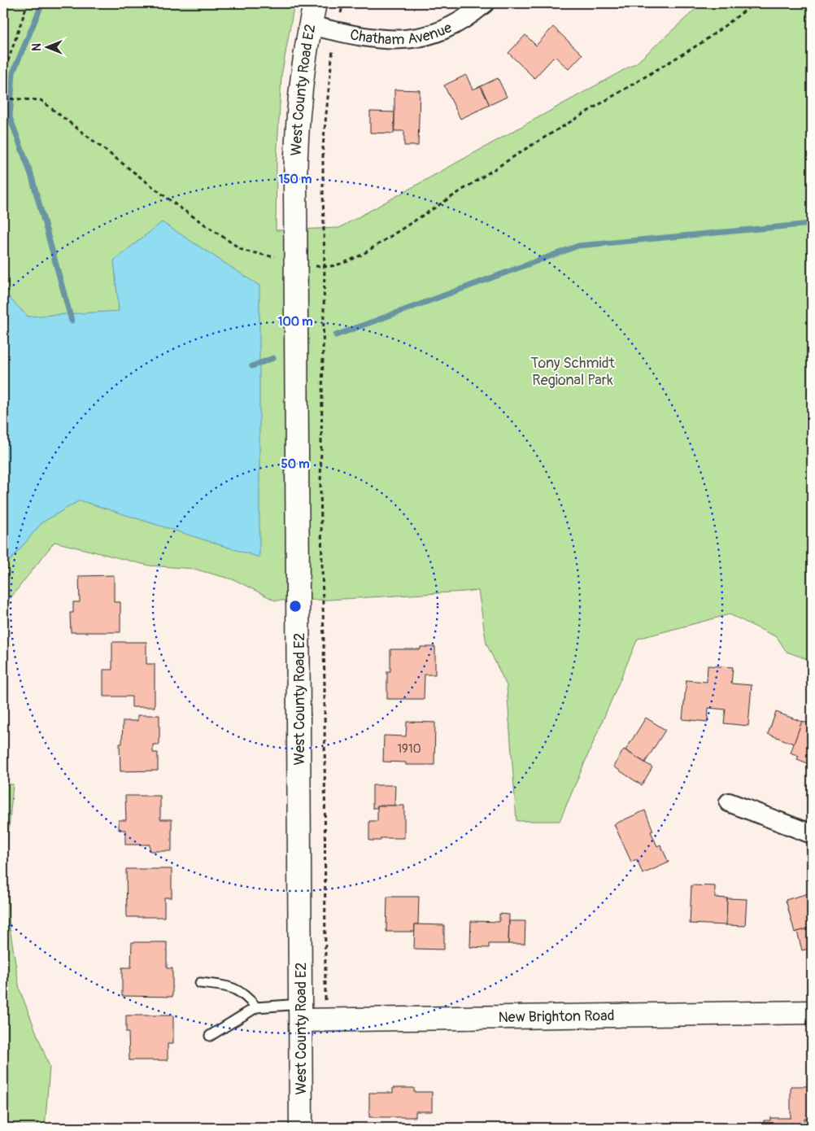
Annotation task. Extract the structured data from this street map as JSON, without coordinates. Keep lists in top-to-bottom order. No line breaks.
{"streets":{"street":["Chatham Avenue","West County Road E2","New Brighton Road"]},"crossings":[["Chatham Avenue","West County Road E2"],["West County Road E2","New Brighton Road"]],"parks":["Tony Schmidt Regional Park"],"house_numbers":["1910"],"north":"left","rings":["150 m","100 m","50 m"]}
